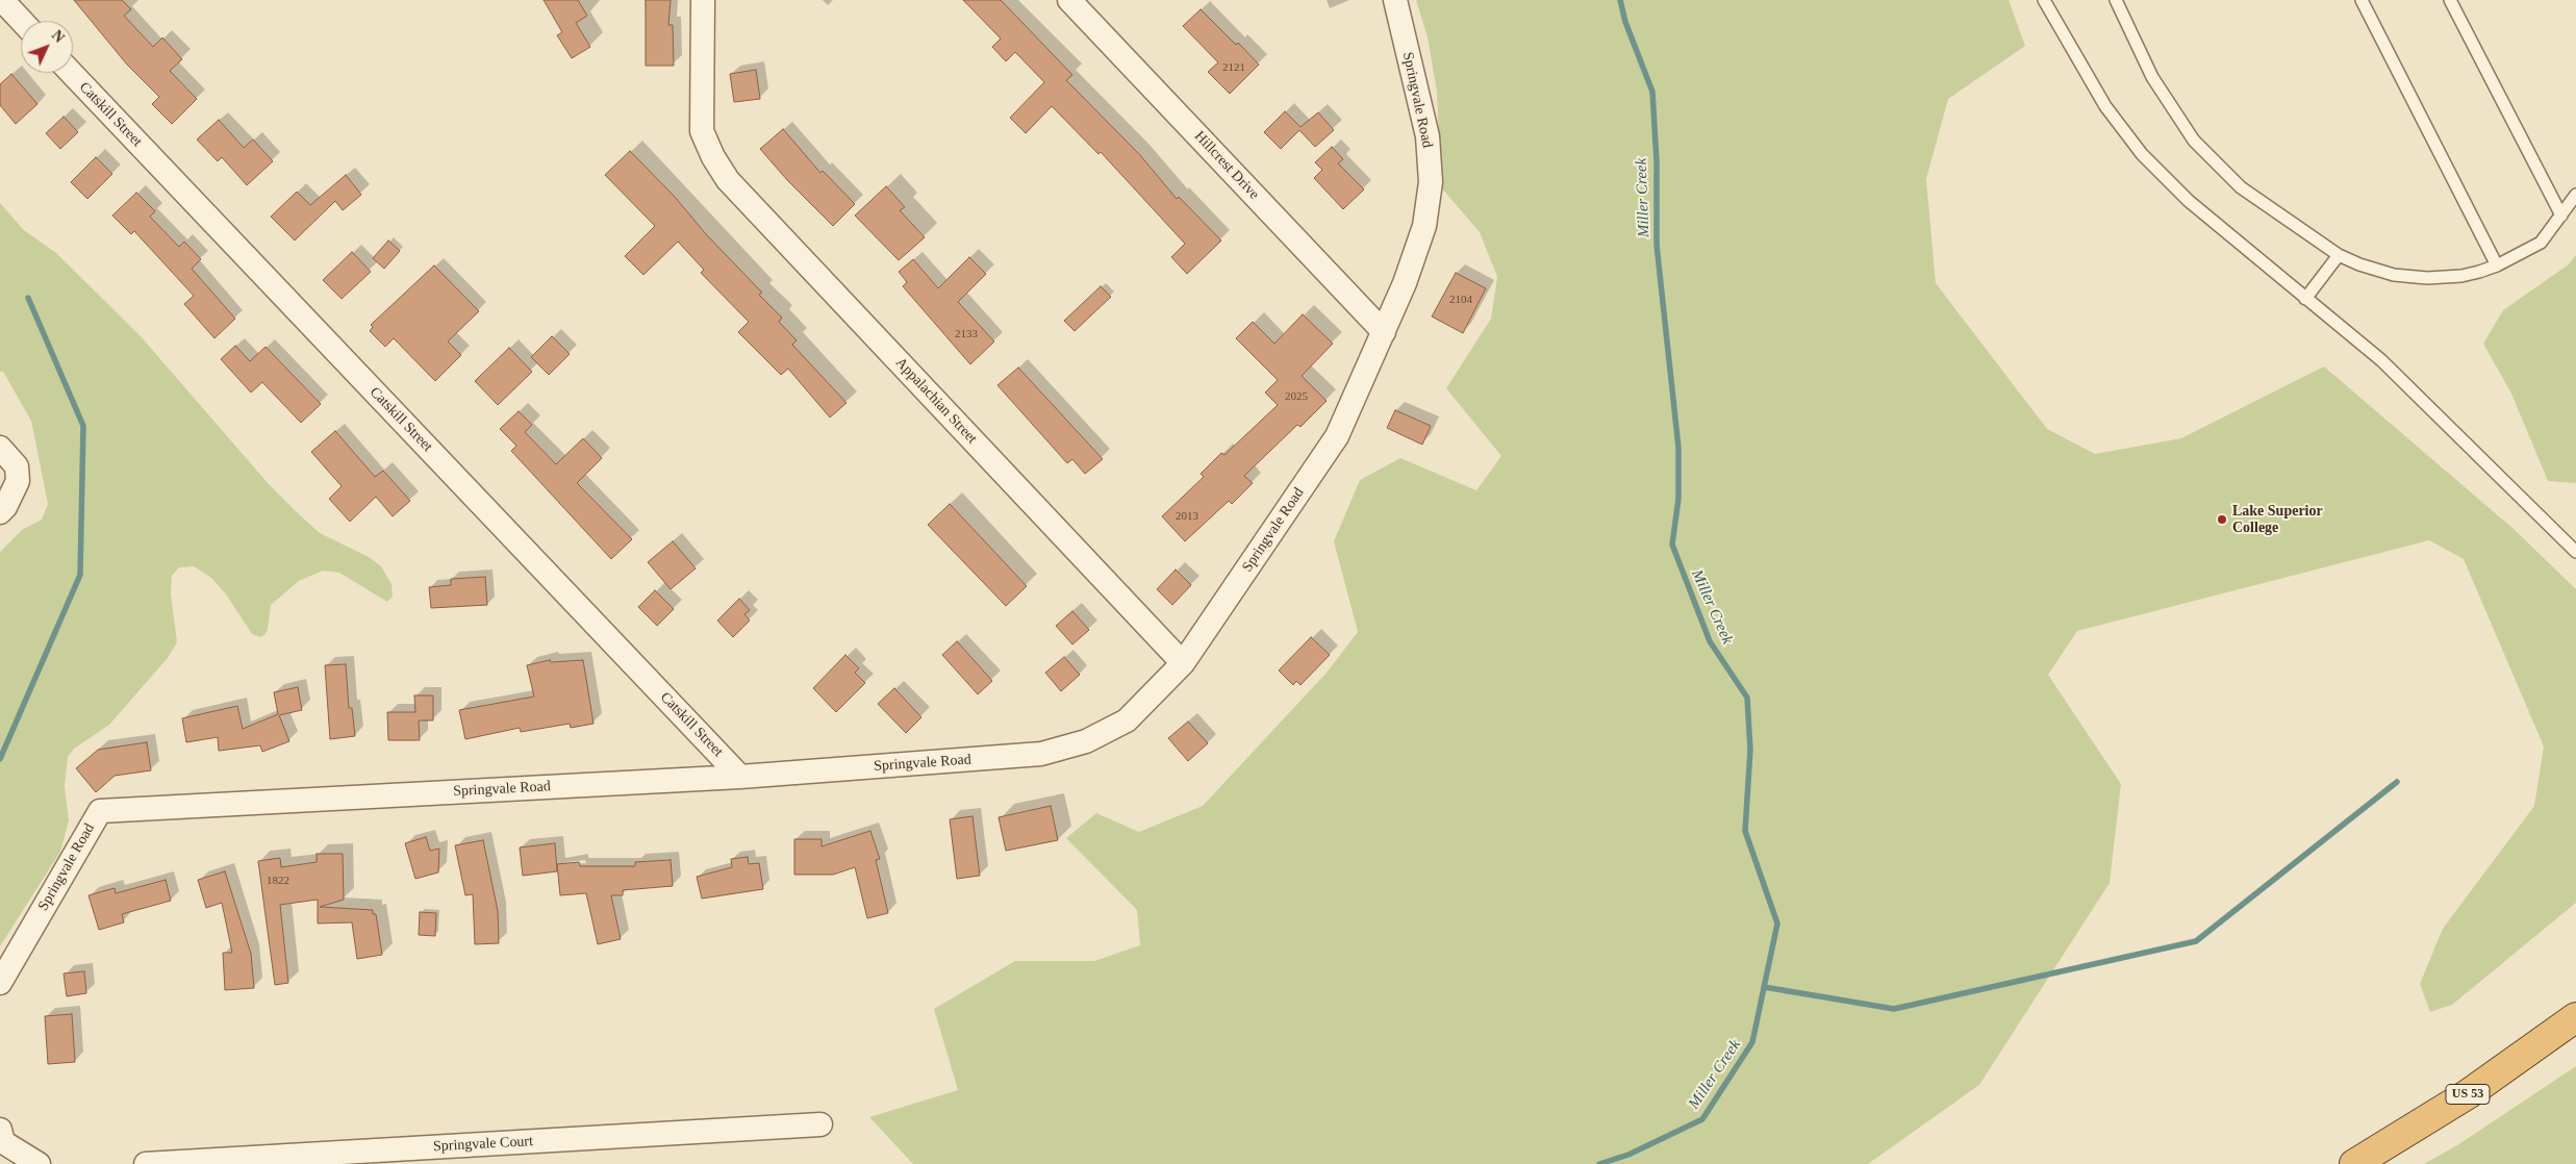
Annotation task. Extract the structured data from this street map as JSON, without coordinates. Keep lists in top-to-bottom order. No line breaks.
{"streets":{"highway":["US 53"],"street":["Springvale Road","Catskill Street","Hillcrest Drive","Appalachian Street","Springvale Court"]},"crossings":[["Springvale Road","Catskill Street"],["Springvale Road","Hillcrest Drive"],["Springvale Road","Appalachian Street"]],"water":["Miller Creek"],"places":["Lake Superior College"],"house_numbers":["2121","2104","2133","2025","2013","1822"],"north":"top right"}
